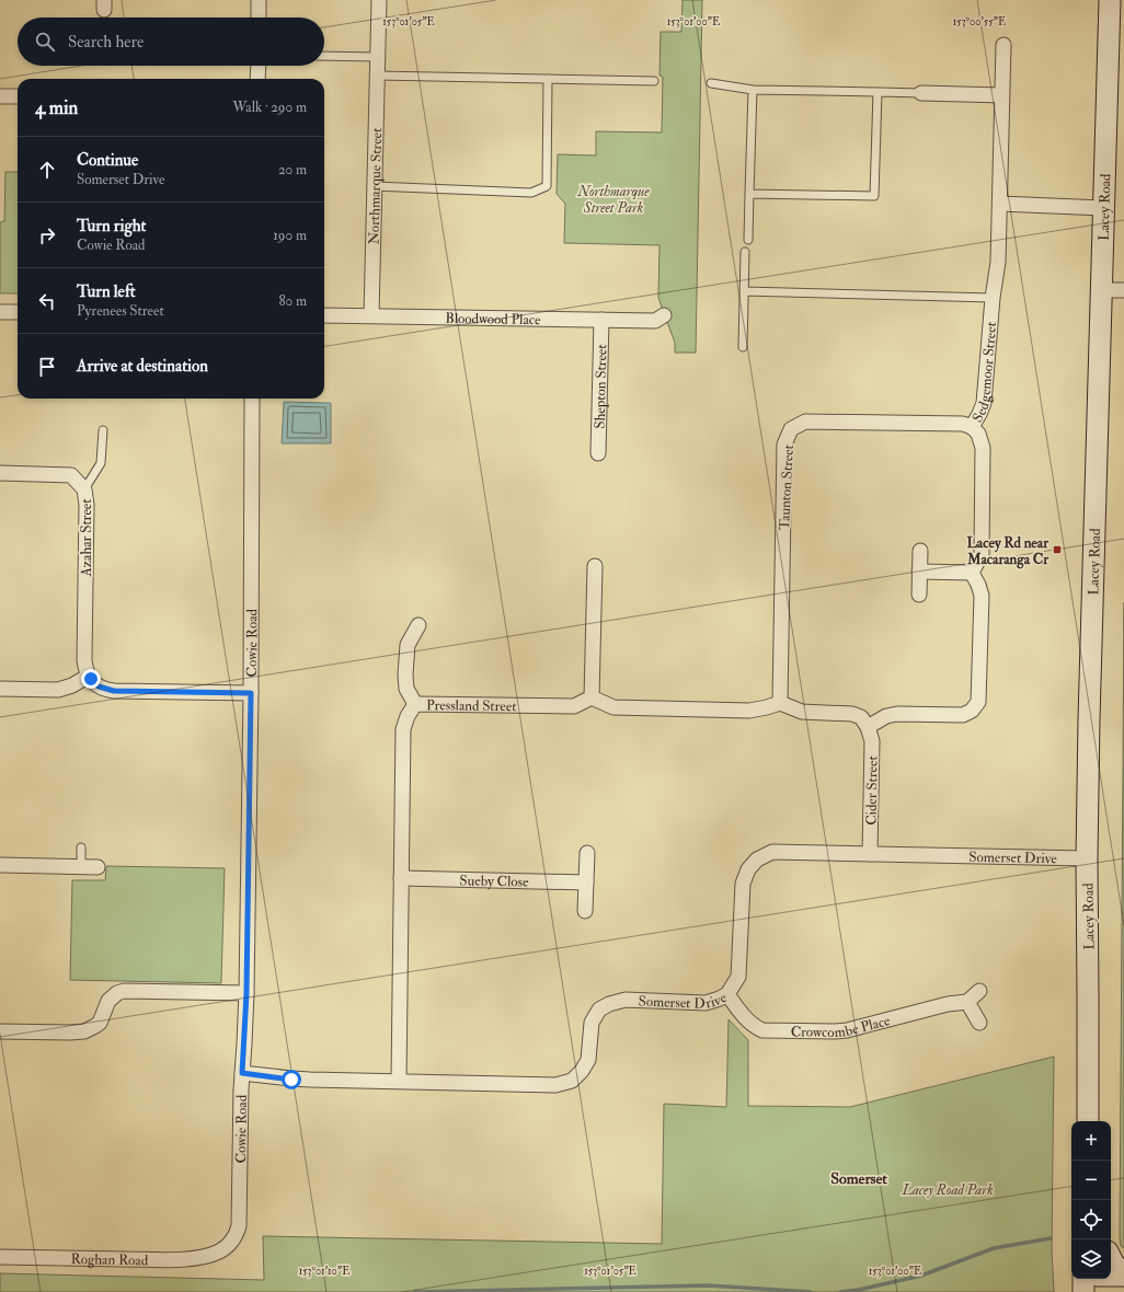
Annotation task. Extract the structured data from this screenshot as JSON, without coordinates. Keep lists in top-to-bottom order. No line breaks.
{"streets":{"street":["Northmarque Street","Lacey Road","Bloodwood Place","Sedgemoor Street","Shepton Street","Taunton Street","Azahar Street","Cowie Road","Pressland Street","Cider Street","Somerset Drive","Sueby Close","Crowcombe Place","Roghan Road"]},"crossings":[["Northmarque Street","Bloodwood Place"],["Lacey Road","Somerset Drive"],["Bloodwood Place","Shepton Street"],["Sedgemoor Street","Taunton Street"],["Cowie Road","Somerset Drive"],["Cowie Road","Roghan Road"],["Pressland Street","Somerset Drive"],["Pressland Street","Sueby Close"],["Cider Street","Somerset Drive"],["Somerset Drive","Crowcombe Place"]],"districts":["Somerset"],"parks":["Northmarque Street Park","Lacey Road Park"],"places":{"transit":["Lacey Rd near Macaranga Cr"]},"page":{"search":"Search here","heading":["4 min","Walk · 290 m"],"list":[["Continue","Somerset Drive","20 m"],["Turn right","Cowie Road","190 m"],["Turn left","Pyrenees Street","80 m"],"Arrive at destination"],"map_buttons":["+","−"]},"coordinates":["153°01'05\"E","153°01'00\"E","153°00'55\"E","153°01'10\"E"]}
